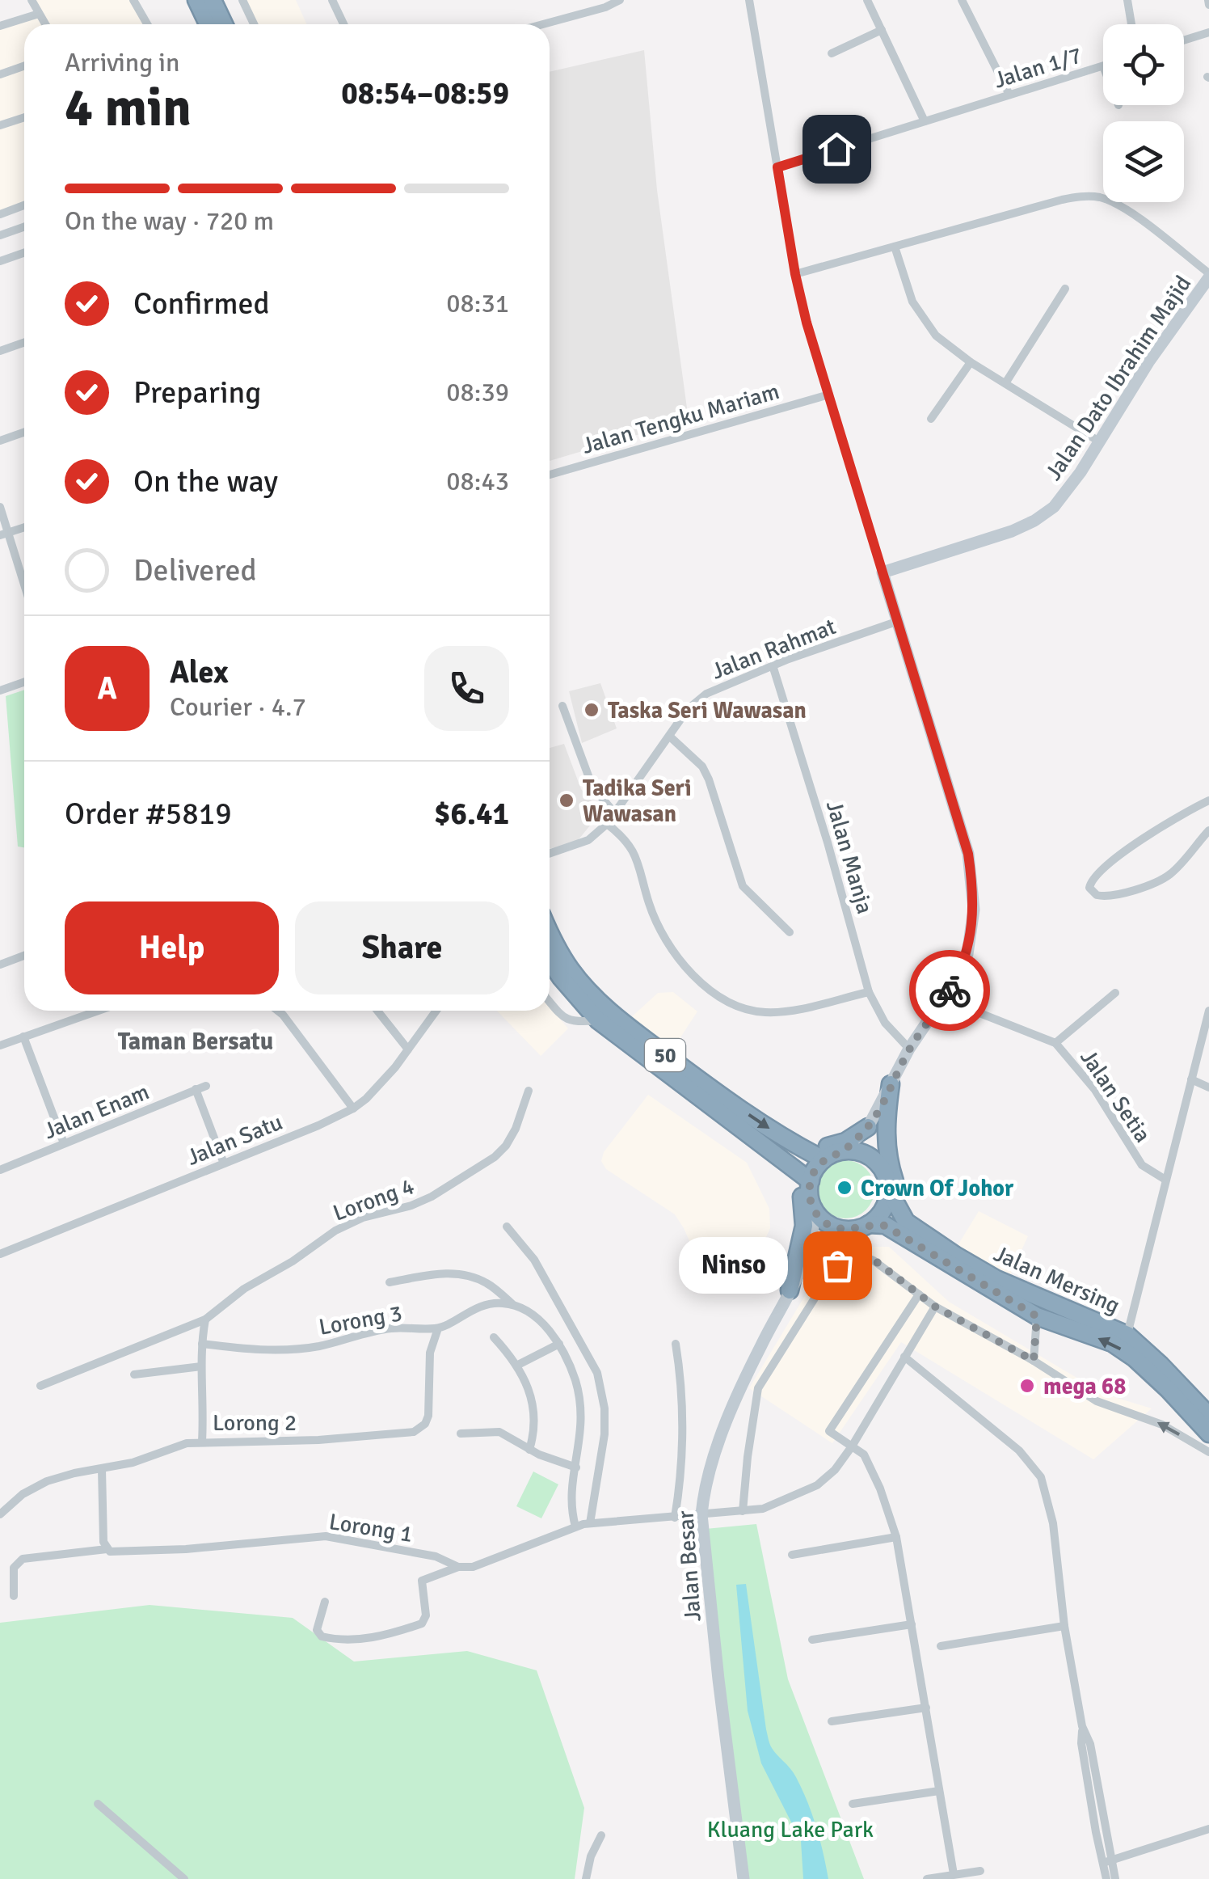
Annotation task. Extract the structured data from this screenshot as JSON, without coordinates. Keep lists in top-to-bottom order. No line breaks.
{"streets":{"highway":["50","Jalan Mersing"],"street":["Jalan 1/7","Jalan Dato Ibrahim Majid","Jalan Tengku Mariam","Jalan Rahmat","Jalan Manja","Jalan Setia","Jalan Enam","Jalan Satu","Lorong 4","Lorong 3","Lorong 2","Lorong 1","Jalan Besar"]},"crossings":[["Jalan Rahmat","Jalan Manja"],["50","Jalan Mersing"],["50","Jalan Besar"],["Jalan Mersing","Jalan Besar"],["Lorong 3","Lorong 2"]],"districts":["Taman Bersatu"],"parks":["Kluang Lake Park"],"places":["Taska Seri Wawasan","Tadika Seri Wawasan","Crown Of Johor","Ninso","mega 68"],"page":{"heading":["4 min","Arriving in","08:54–08:59"],"panel":["Alex","Courier · 4.7","Order #5819","$6.41"],"bar":"On the way · 720 m","list":[["Confirmed","08:31"],["Preparing","08:39"],["On the way","08:43"],"Delivered"],"round":"A","buttons":["Help","Share"],"bubble":"Ninso"}}
